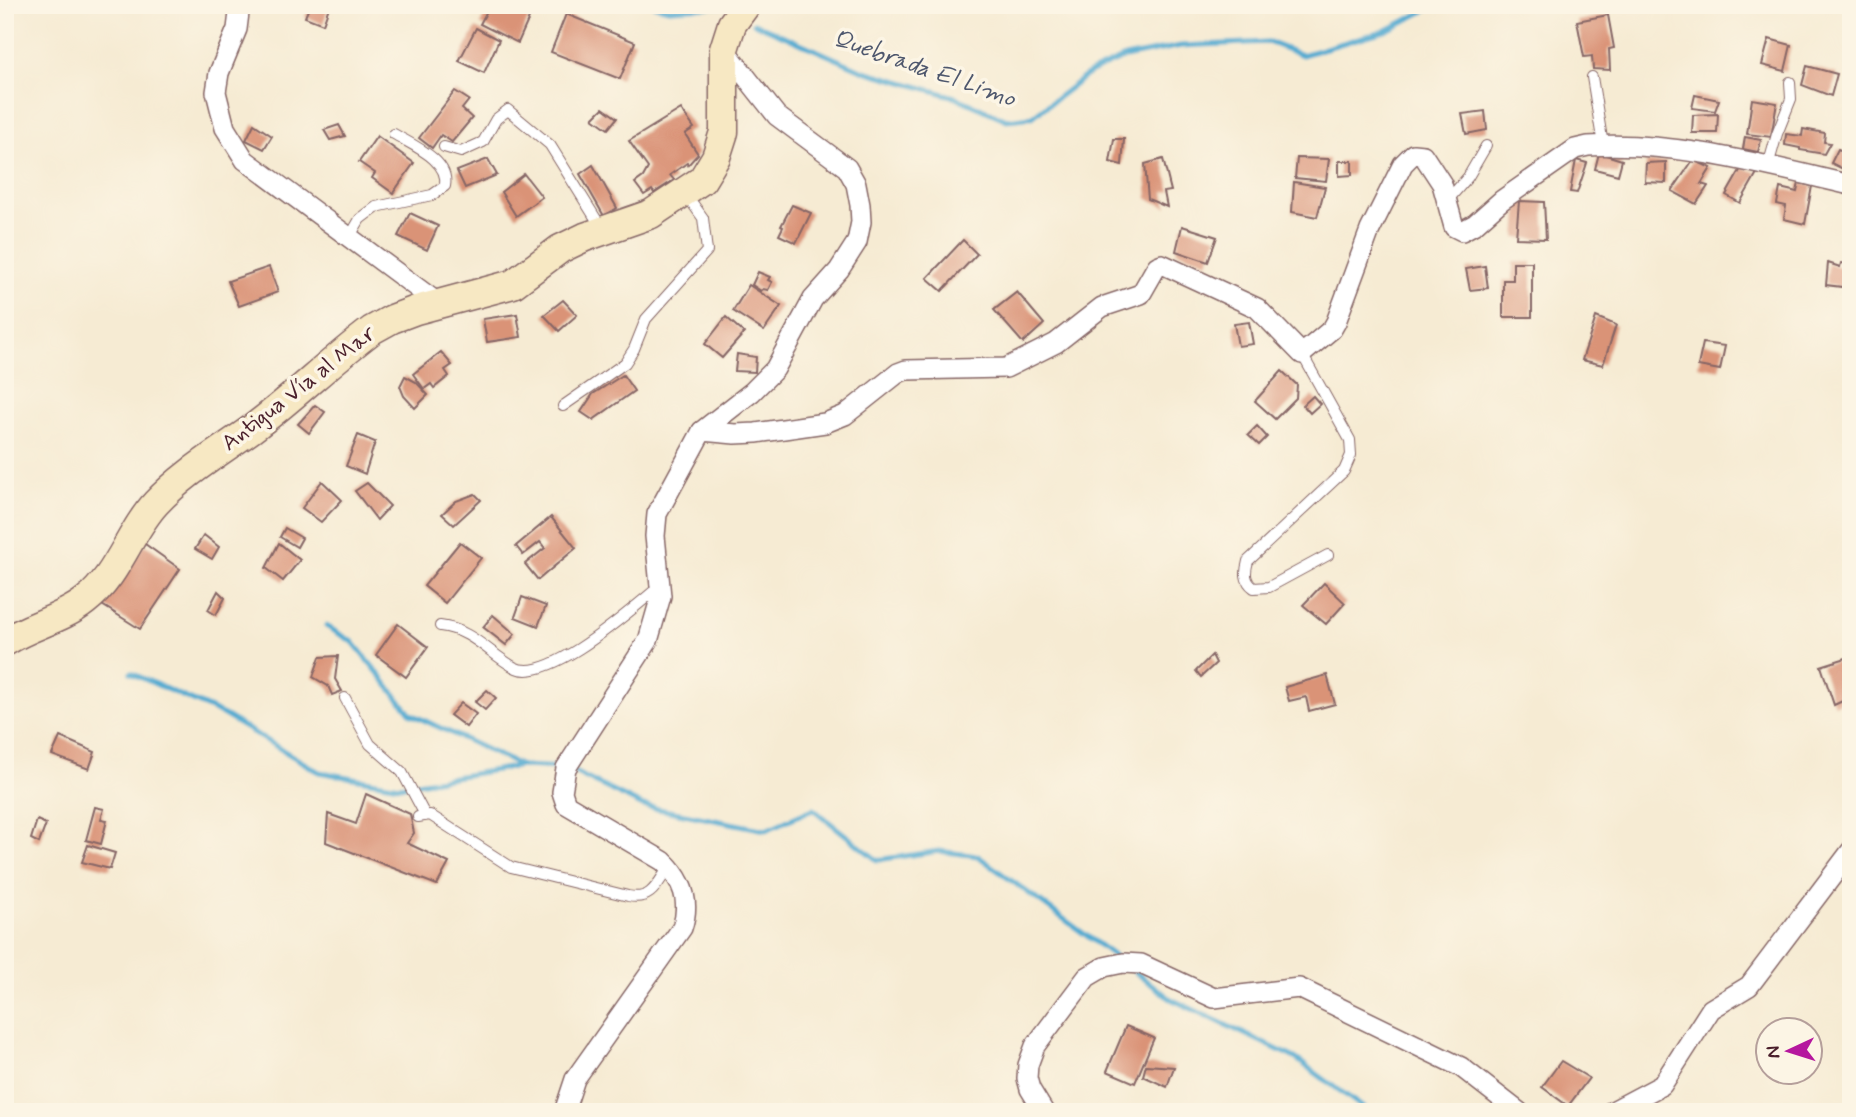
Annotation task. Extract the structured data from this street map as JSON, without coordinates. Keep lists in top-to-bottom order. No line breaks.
{"streets":{"main road":["Antigua Vía al Mar"]},"water":["Quebrada El Limo"],"north":"left"}
